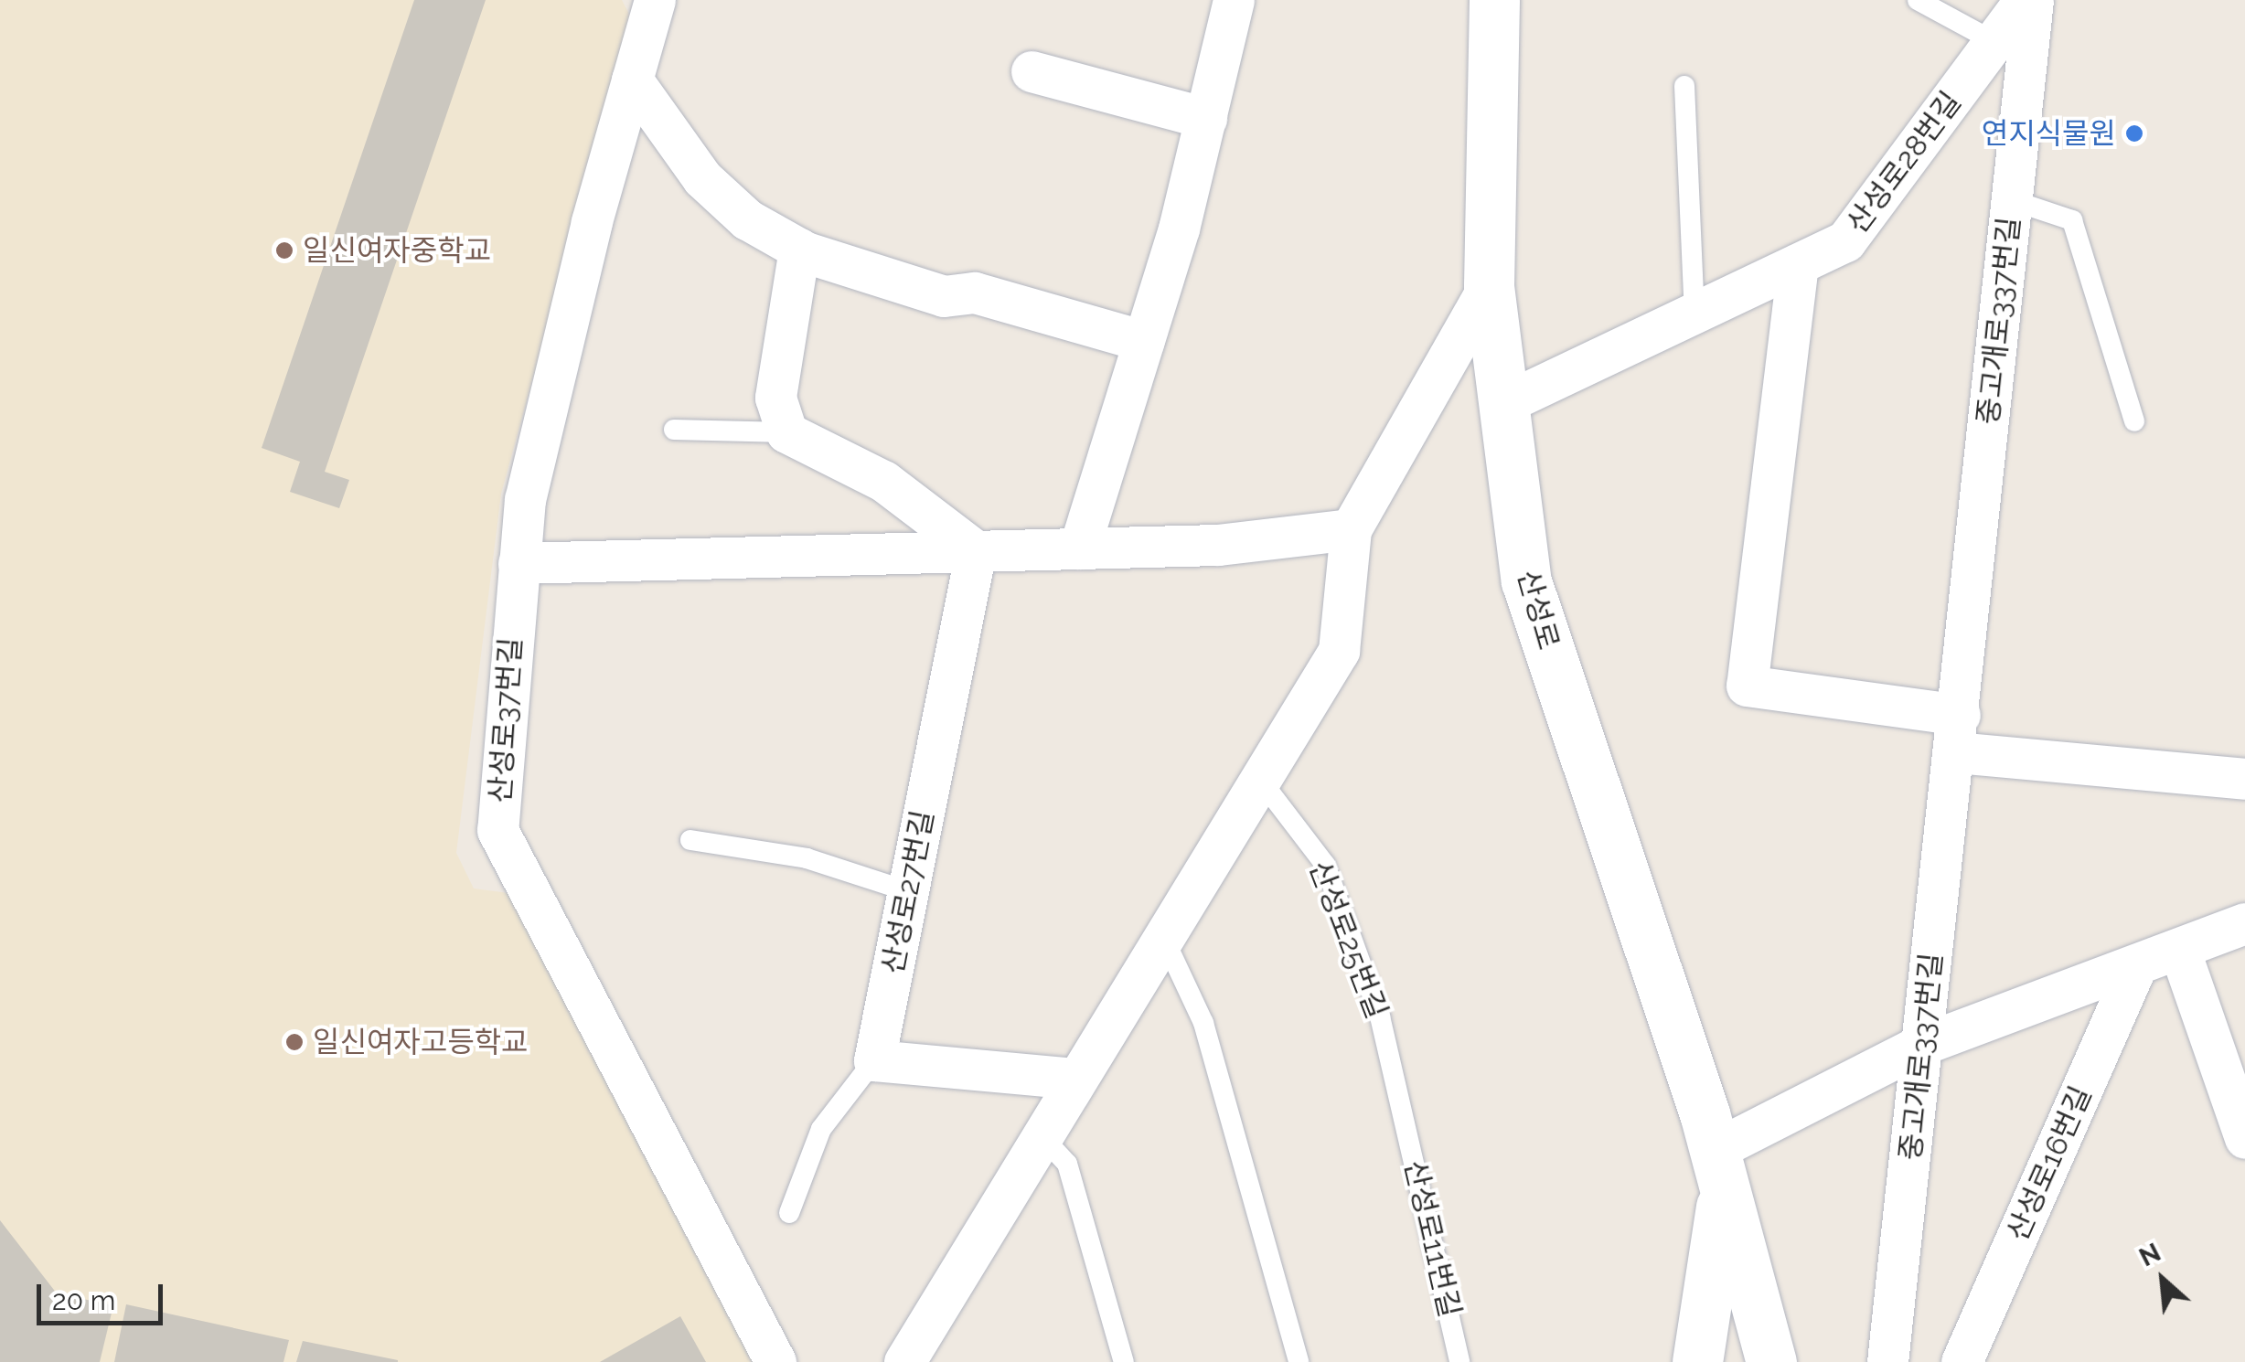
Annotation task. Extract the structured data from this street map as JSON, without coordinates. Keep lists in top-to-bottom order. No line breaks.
{"streets":{"street":["산성로28번길","중고개로337번길","산성로","산성로37번길","산성로27번길","산성로16번길"],"lane":["산성로25번길","산성로11번길"]},"crossings":[["산성로28번길","산성로"],["산성로25번길","산성로11번길"]],"places":["연지식물원","일신여자중학교","일신여자고등학교"],"scale_bar":"20 m","north":"top left"}
